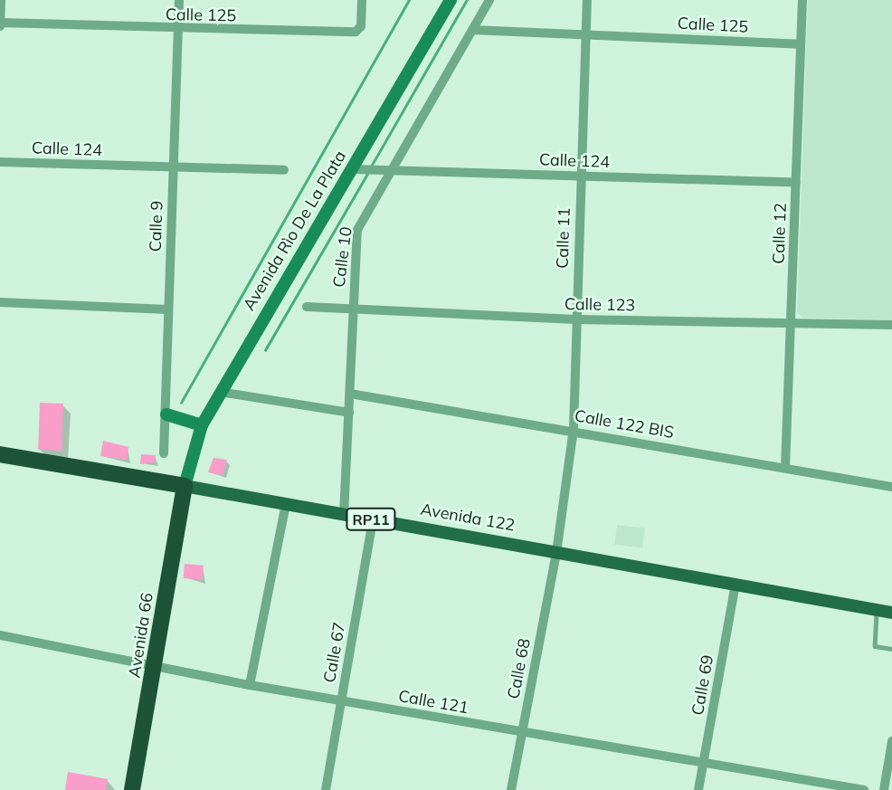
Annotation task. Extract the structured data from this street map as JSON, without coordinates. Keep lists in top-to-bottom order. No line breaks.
{"streets":{"highway":["Avenida 122","RP11","Avenida 66"],"main road":["Avenida Rìo De La Plata"],"street":["Calle 125","Calle 124","Calle 9","Calle 12","Calle 11","Calle 10","Calle 123","Calle 122 BIS","Calle 67","Calle 68","Calle 69","Calle 121"]},"crossings":[["Calle 125","Calle 9"],["Calle 125","Calle 12"],["Calle 125","Calle 11"],["Calle 125","Calle 10"],["Calle 124","Calle 9"],["Calle 124","Avenida Rìo De La Plata"],["Calle 124","Calle 12"],["Calle 124","Calle 11"],["Calle 124","Calle 10"],["Avenida Rìo De La Plata","Avenida 122"],["Avenida Rìo De La Plata","Avenida 66"],["Calle 12","Calle 123"],["Calle 12","Calle 122 BIS"],["Calle 11","Calle 123"],["Calle 11","Calle 122 BIS"],["Calle 11","Avenida 122"],["Calle 11","Calle 68"],["Calle 10","Calle 123"],["Calle 10","Calle 122 BIS"],["Calle 10","Avenida 122"],["Avenida 122","Avenida 66"],["Avenida 122","Calle 67"],["Avenida 122","Calle 68"],["Avenida 122","Calle 69"],["Avenida 66","Calle 121"],["Calle 67","Calle 121"],["Calle 68","Calle 121"],["Calle 69","Calle 121"]]}
